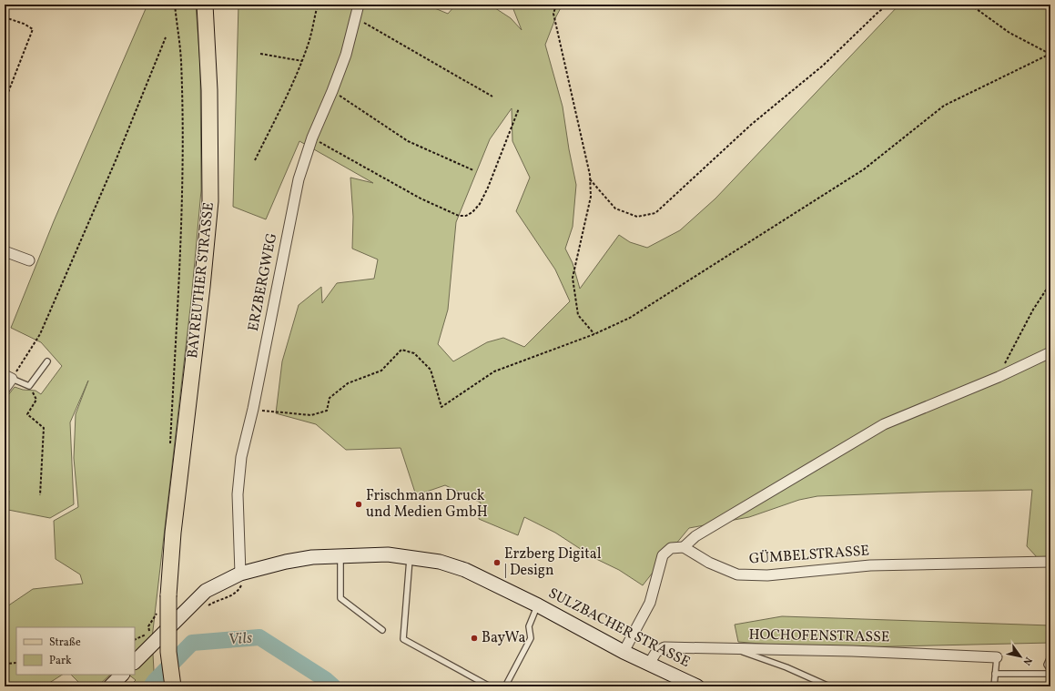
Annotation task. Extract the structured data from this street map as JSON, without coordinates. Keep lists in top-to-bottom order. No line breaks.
{"streets":{"main road":["BAYREUTHER STRASSE","SULZBACHER STRASSE"],"street":["ERZBERGWEG","GÜMBELSTRASSE","HOCHOFENSTRASSE"]},"crossings":[["ERZBERGWEG","SULZBACHER STRASSE"],["SULZBACHER STRASSE","HOCHOFENSTRASSE"]],"water":["Vils"],"places":["Frischmann Druck und Medien GmbH","Erzberg Digital | Design","BayWa"],"legend":["Straße","Park"],"north":"bottom right"}
